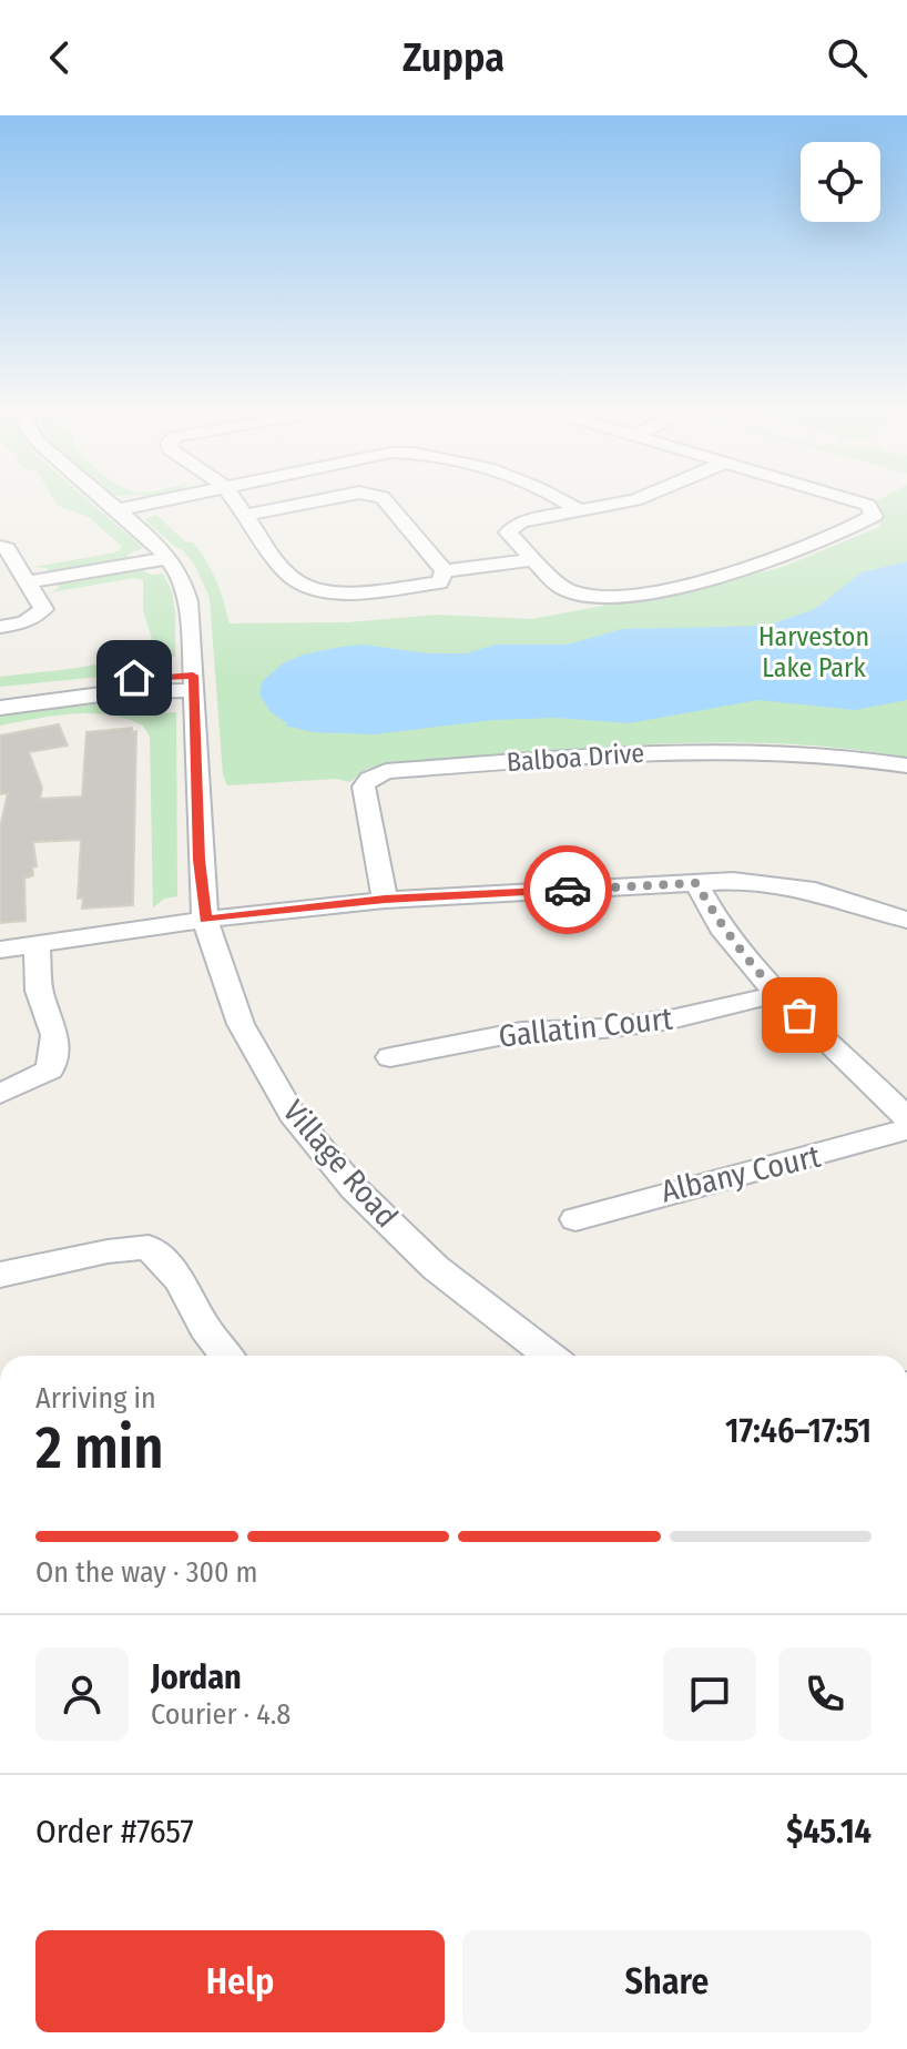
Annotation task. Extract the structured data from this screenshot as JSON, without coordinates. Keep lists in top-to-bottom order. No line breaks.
{"streets":{"street":["Balboa Drive","Gallatin Court","Village Road","Albany Court"]},"parks":["Harveston Lake Park"],"page":{"header":"Zuppa","heading":["2 min","Arriving in","17:46–17:51"],"panel":["Jordan","Courier · 4.8","Order #7657","$45.14"],"bar":"On the way · 300 m","buttons":["Help","Share"]}}
